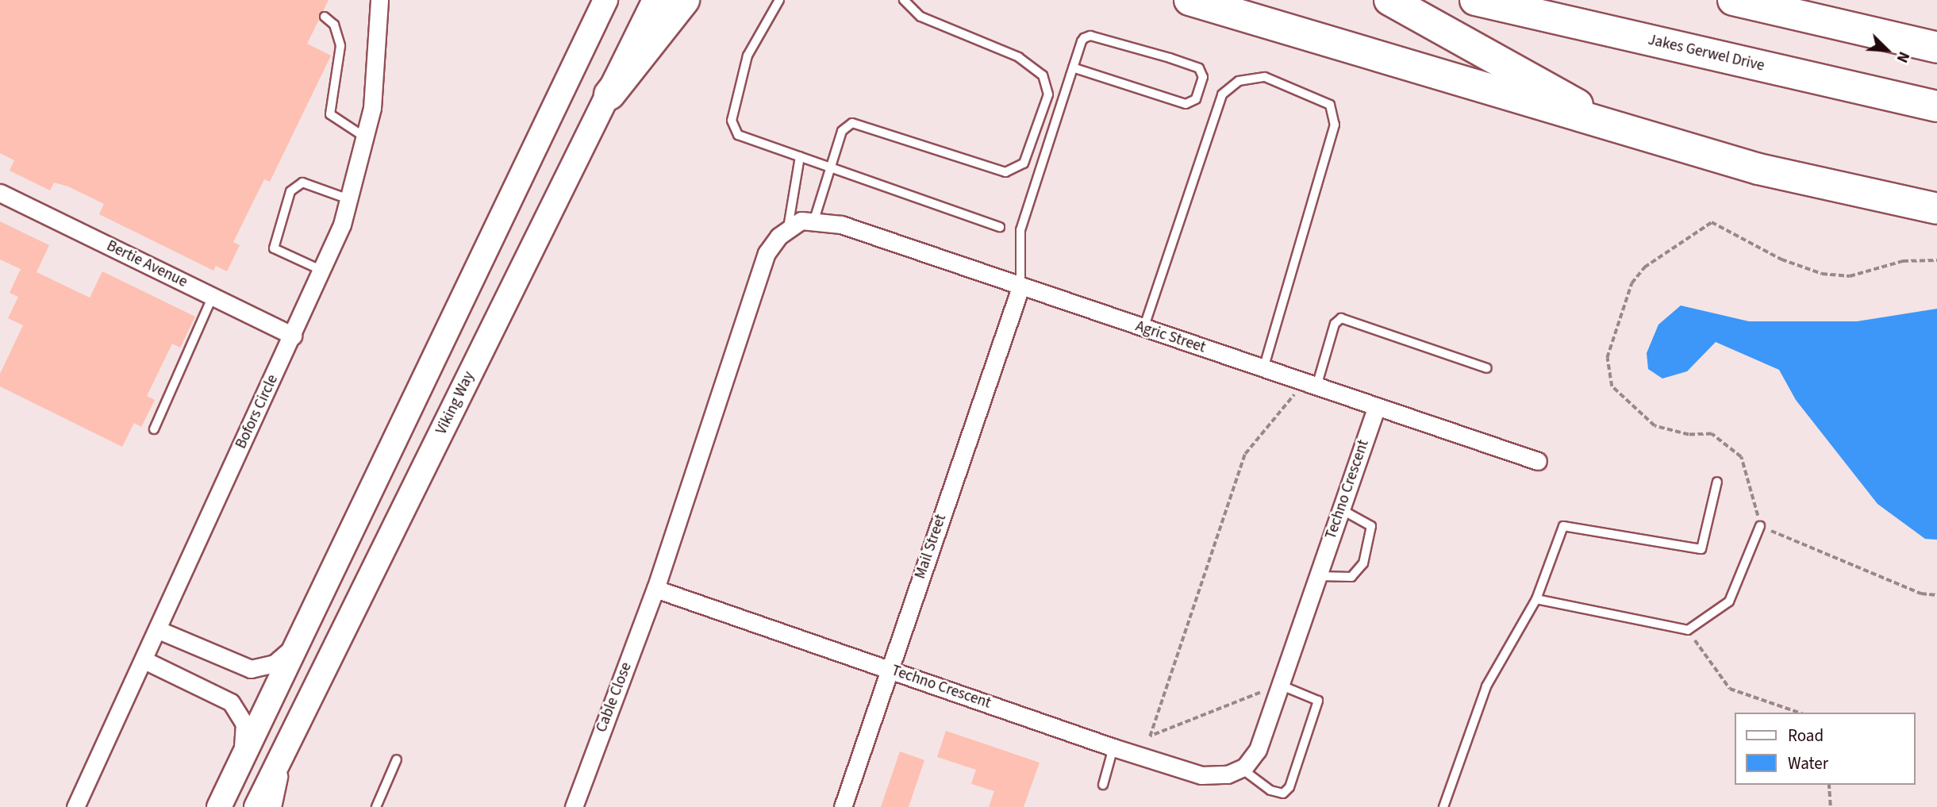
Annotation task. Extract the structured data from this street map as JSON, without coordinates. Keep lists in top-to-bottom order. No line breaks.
{"streets":{"highway":["Jakes Gerwel Drive"],"main road":["Viking Way"],"street":["Bertie Avenue","Agric Street","Bofors Circle","Techno Crescent","Mail Street","Cable Close"]},"crossings":[["Bertie Avenue","Bofors Circle"],["Agric Street","Techno Crescent"],["Agric Street","Mail Street"],["Techno Crescent","Mail Street"],["Techno Crescent","Cable Close"]],"legend":["Road","Water"],"north":"bottom right"}
